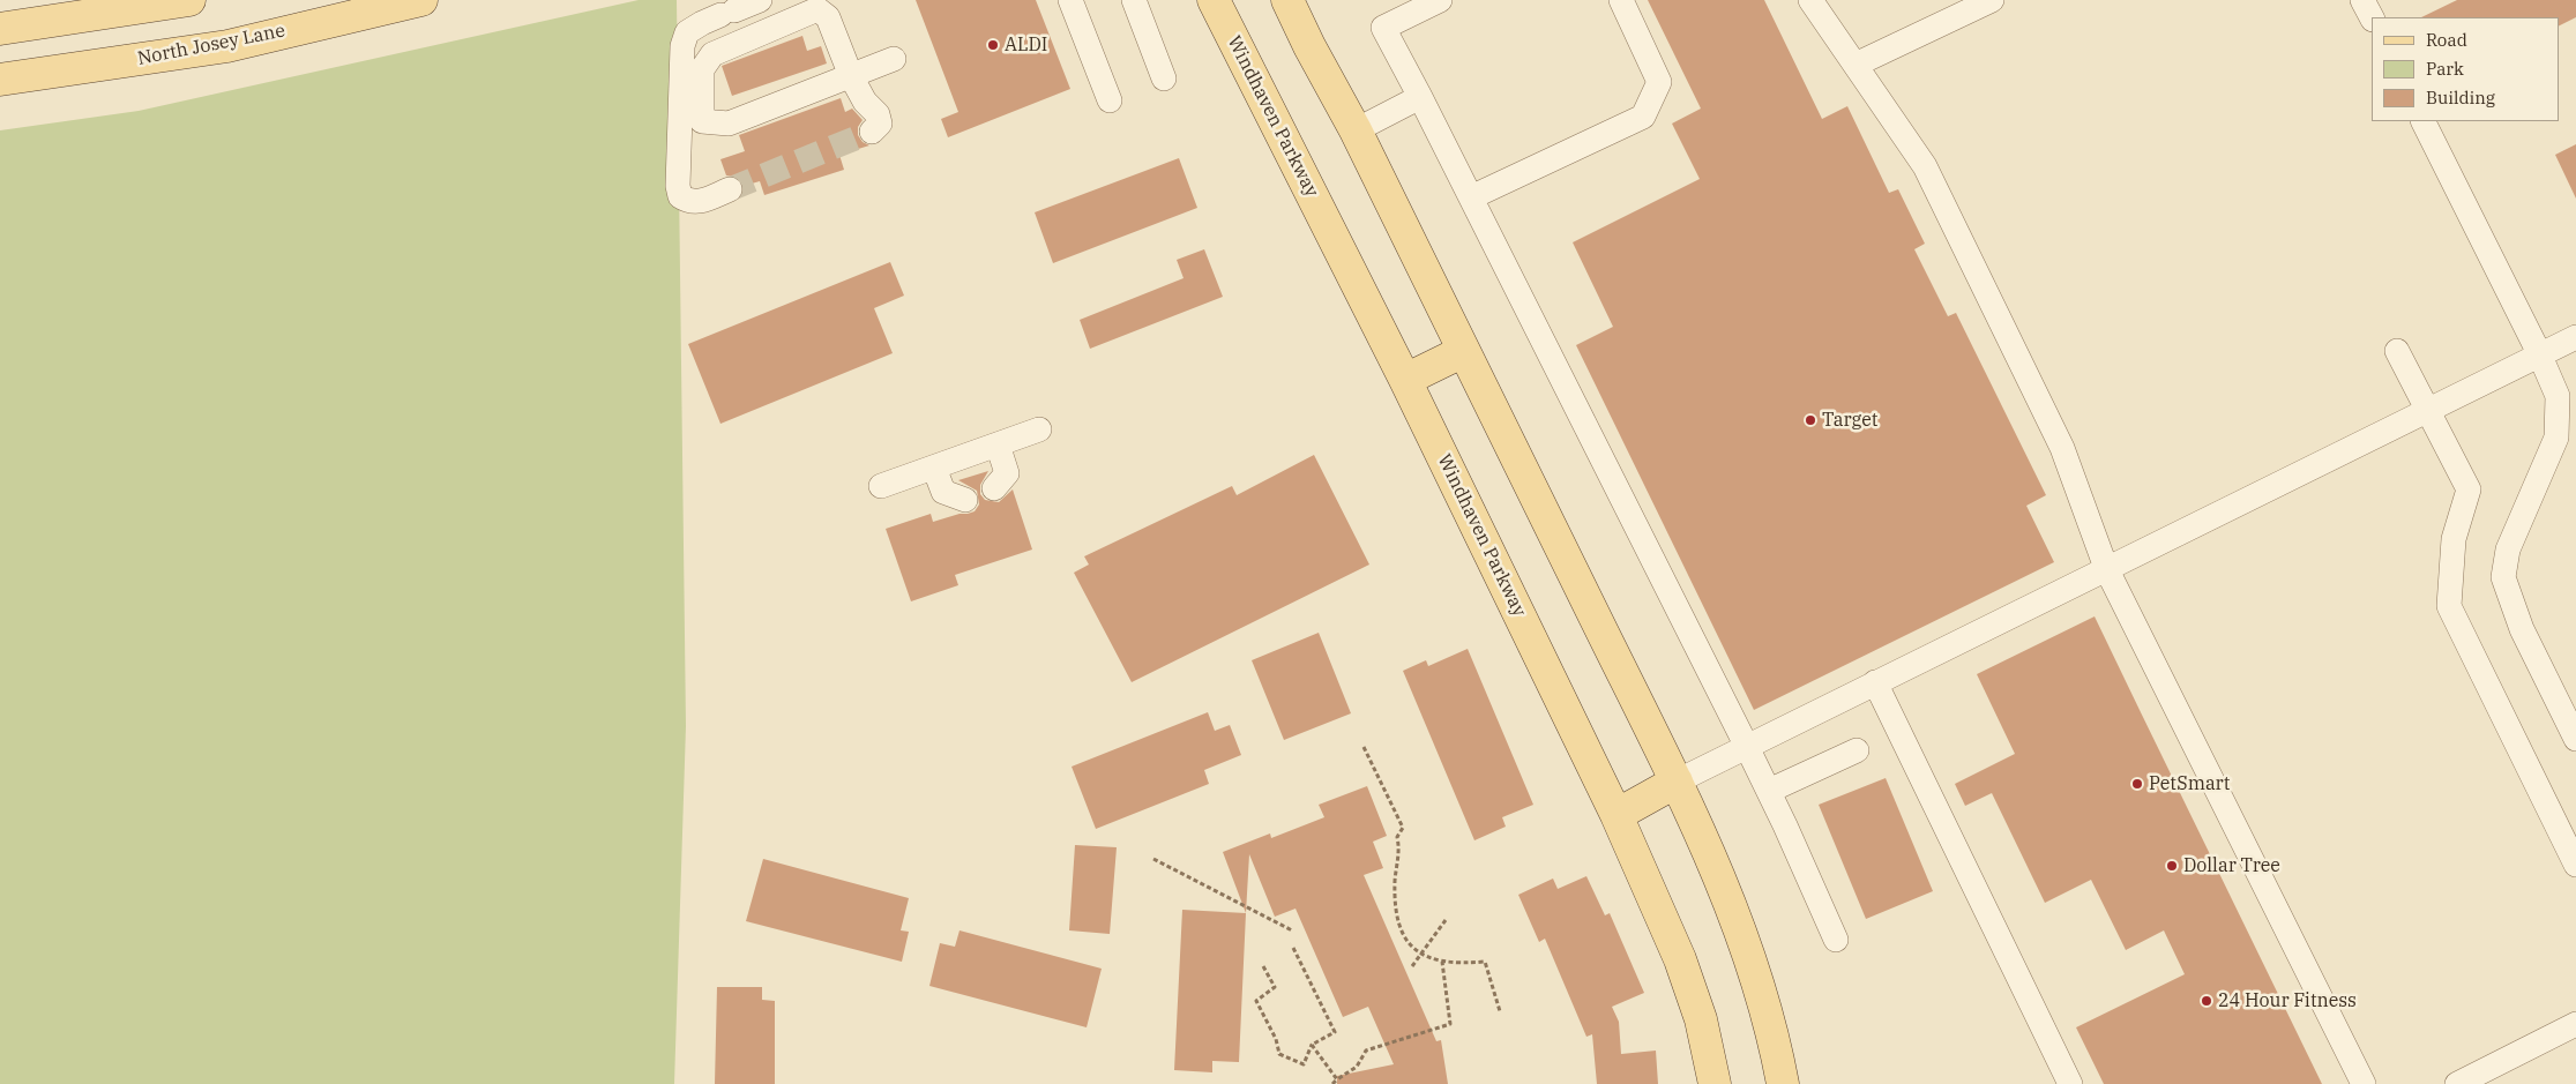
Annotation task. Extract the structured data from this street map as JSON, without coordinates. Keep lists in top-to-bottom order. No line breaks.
{"streets":{"main road":["North Josey Lane","Windhaven Parkway"]},"places":["ALDI","Target","PetSmart","Dollar Tree","24 Hour Fitness"],"legend":["Road","Park","Building"]}
